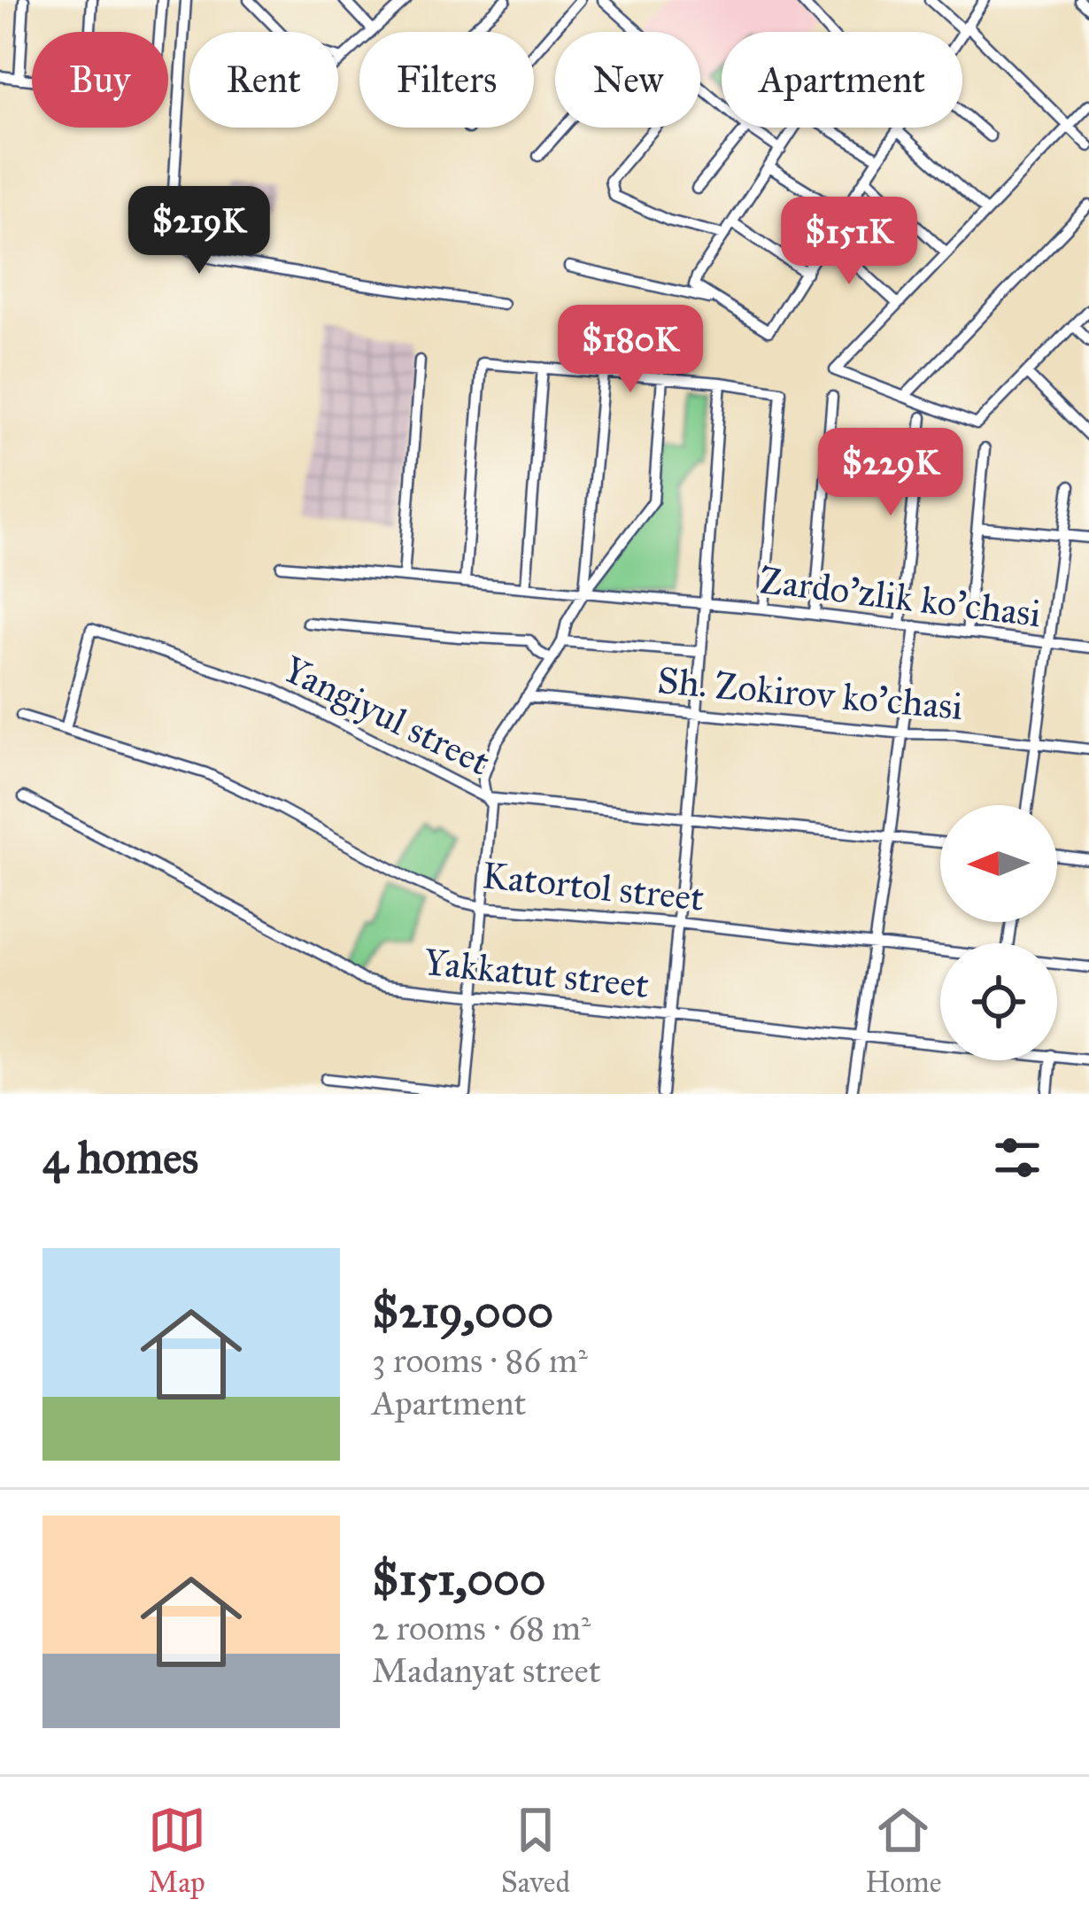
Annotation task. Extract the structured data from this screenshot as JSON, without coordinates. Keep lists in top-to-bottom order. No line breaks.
{"streets":{"street":["Zardo'zlik ko'chasi","Sh. Zokirov ko'chasi","Yangiyul street","Katortol street","Yakkatut street"]},"crossings":[["Yangiyul street","Katortol street"]],"north":"left","page":{"chip":["Buy","Rent","Filters","New","Apartment"],"price":["$219K","$151K","$180K","$229K"],"heading":"4 homes","list":[{"name":"$219,000","note":"3 rooms · 86 m² · Apartment"},{"name":"$151,000","note":"2 rooms · 68 m² · Madanyat street"}],"tabs":["Map","Saved","Home"]}}
